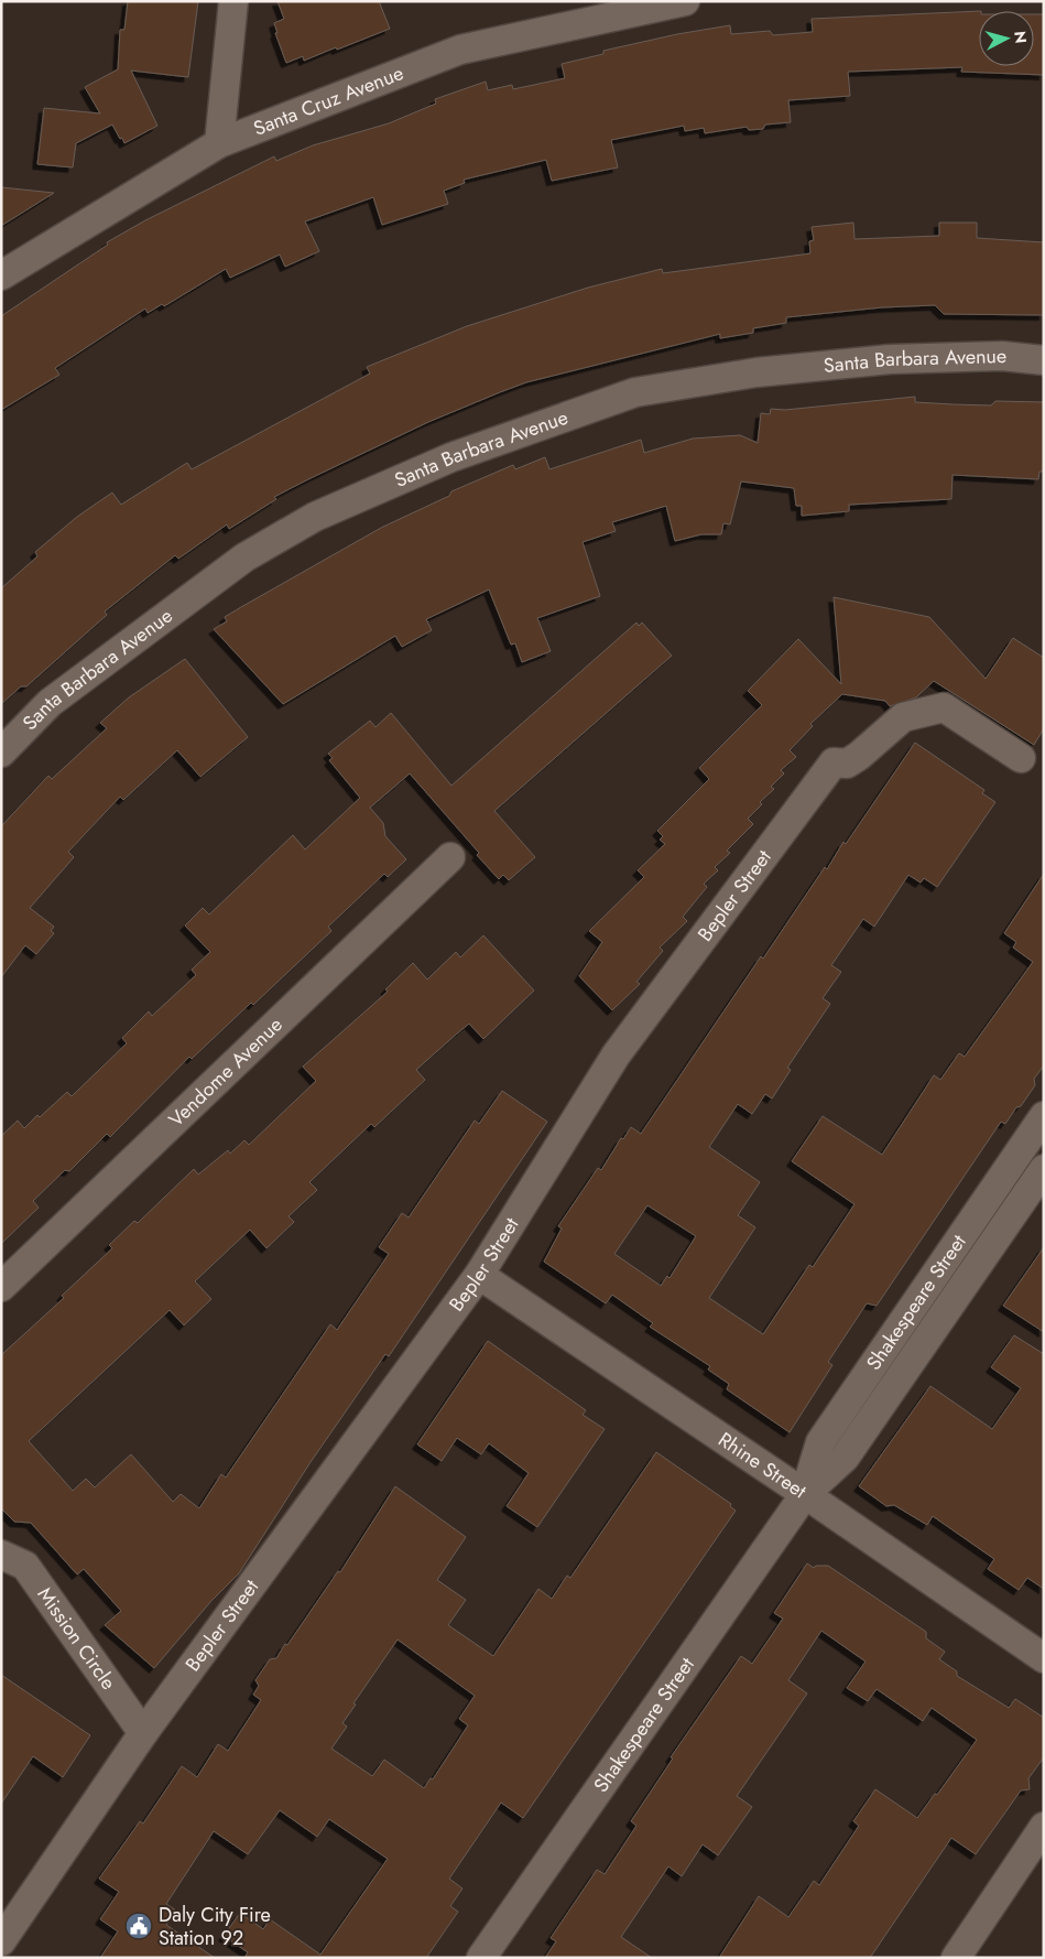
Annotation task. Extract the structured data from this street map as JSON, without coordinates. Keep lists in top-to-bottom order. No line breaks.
{"streets":{"street":["Santa Cruz Avenue","Santa Barbara Avenue","Bepler Street","Vendome Avenue","Shakespeare Street","Rhine Street","Mission Circle"]},"crossings":[["Bepler Street","Rhine Street"],["Bepler Street","Mission Circle"],["Shakespeare Street","Rhine Street"]],"places":{"public building":["Daly City Fire Station 92"]},"north":"right"}
